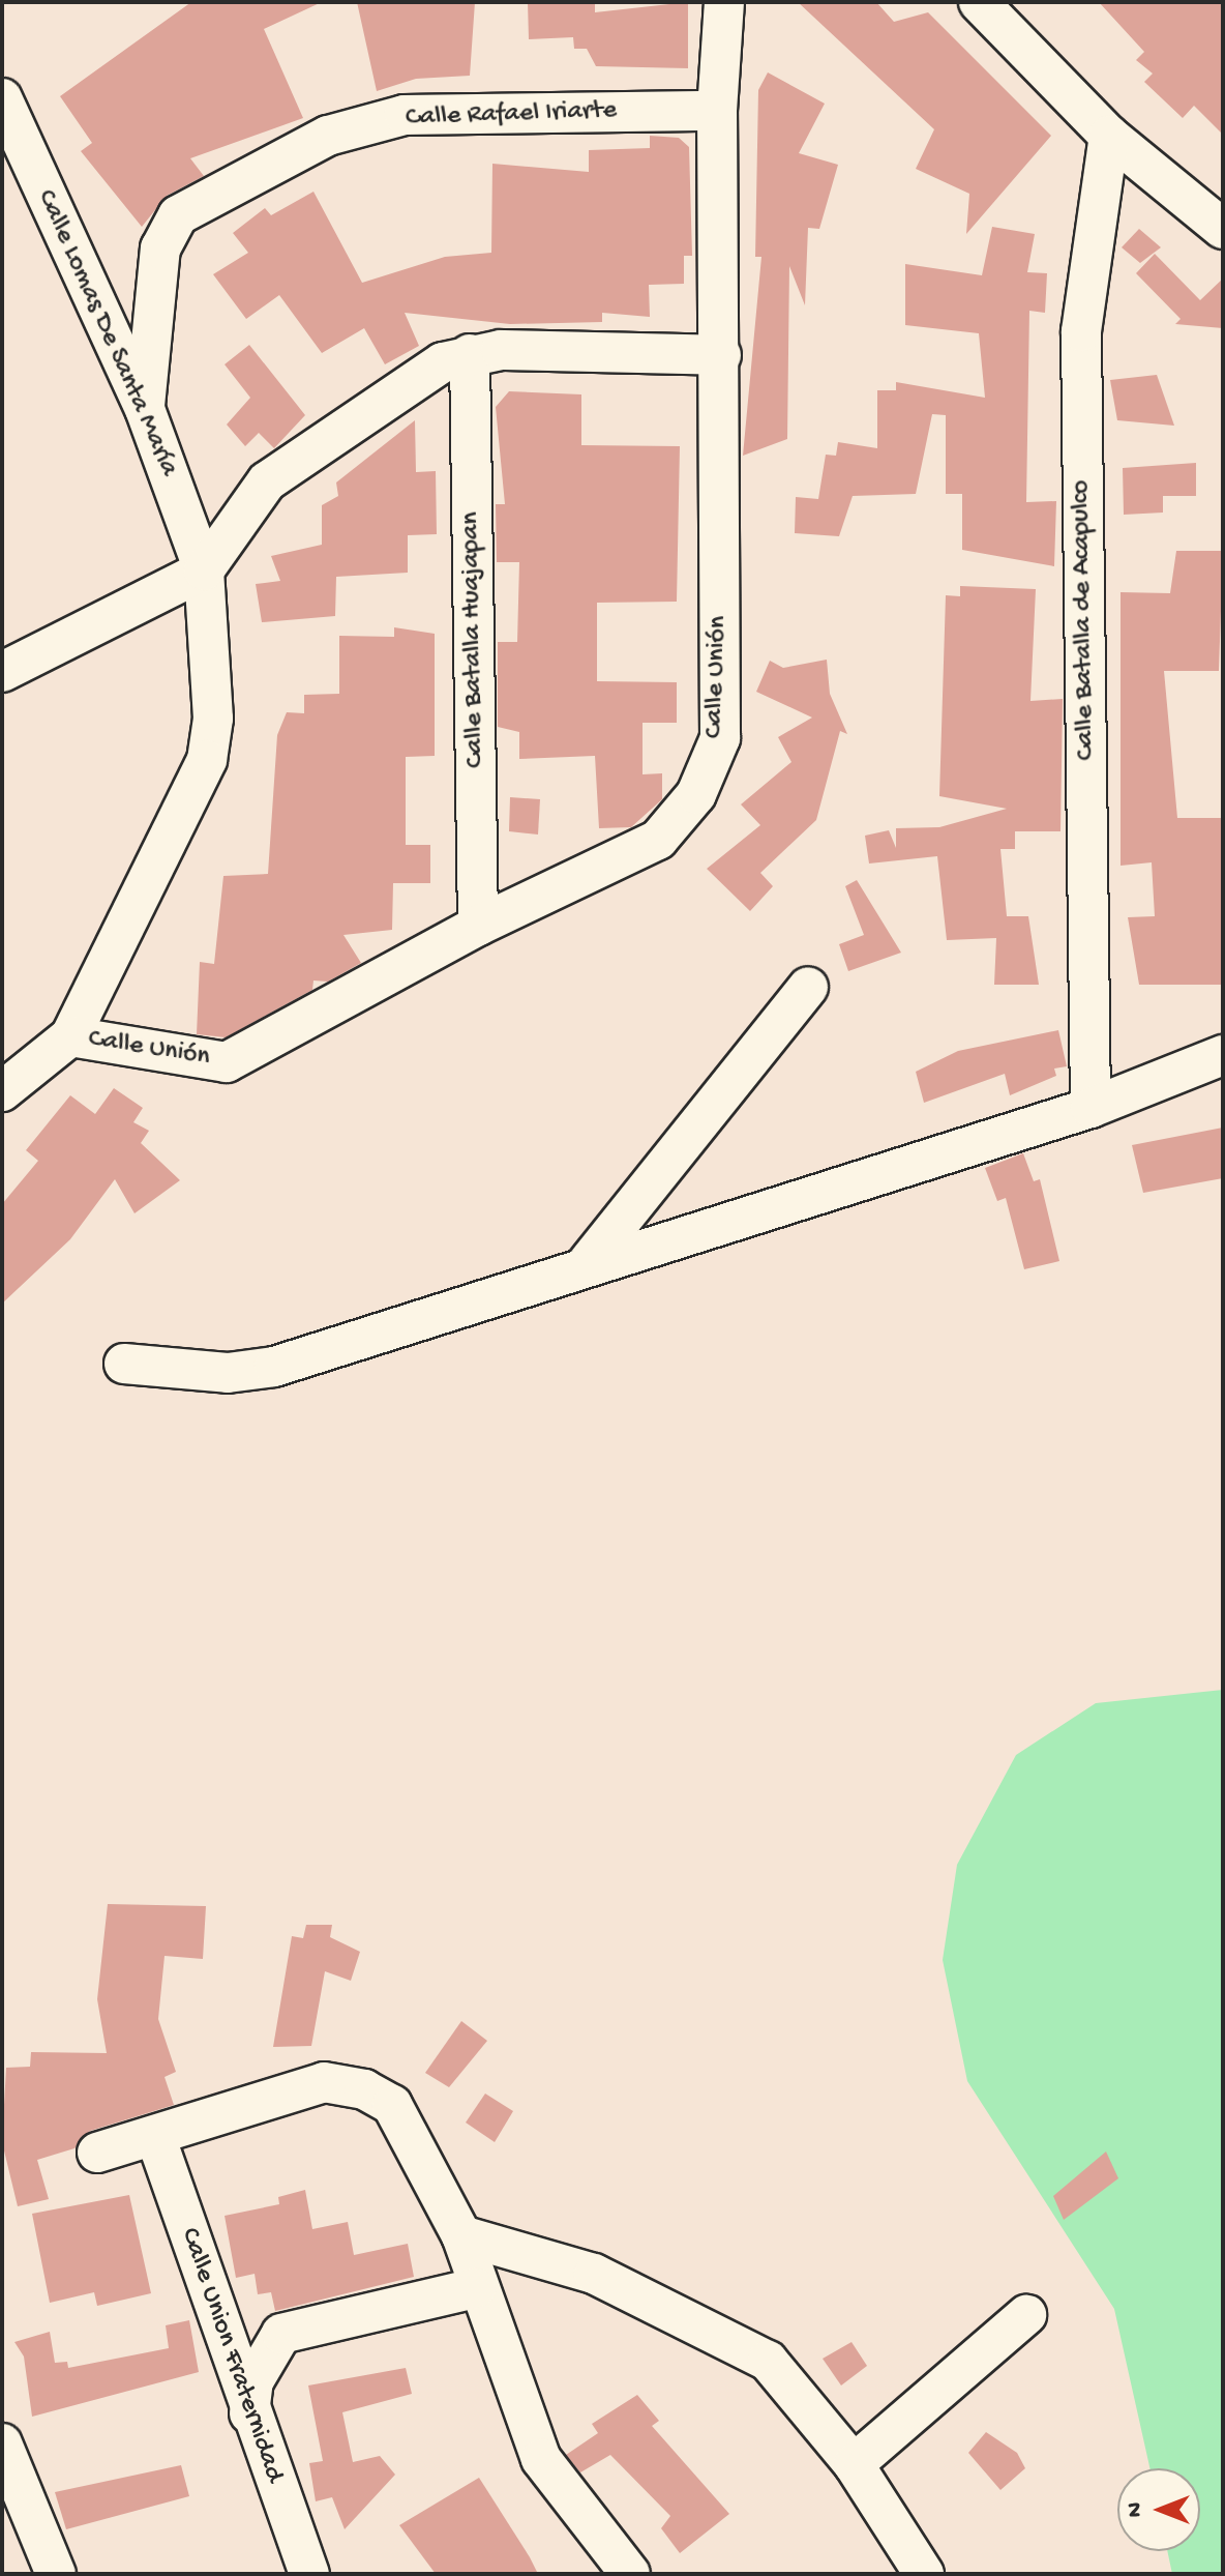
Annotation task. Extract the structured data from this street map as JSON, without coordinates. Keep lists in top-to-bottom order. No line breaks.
{"streets":{"street":["Calle Rafael Iriarte","Calle Lomas De Santa María","Calle Batalla de Acapulco","Calle Batalla Huajapan","Calle Unión","Calle Union Fraternidad"]},"crossings":[["Calle Rafael Iriarte","Calle Lomas De Santa María"],["Calle Rafael Iriarte","Calle Unión"],["Calle Lomas De Santa María","Calle Unión"],["Calle Batalla Huajapan","Calle Unión"]],"north":"left"}
